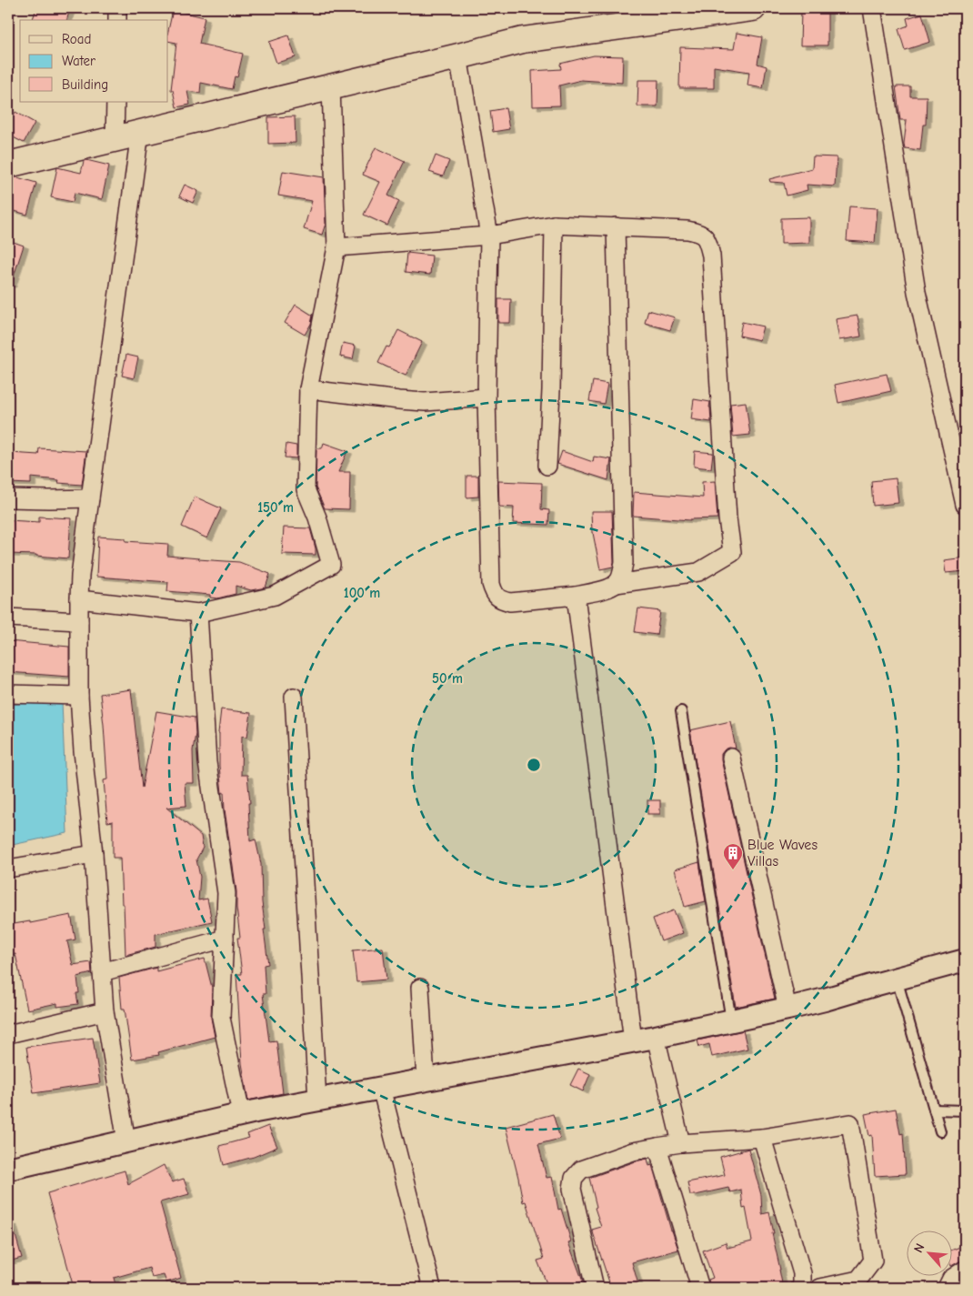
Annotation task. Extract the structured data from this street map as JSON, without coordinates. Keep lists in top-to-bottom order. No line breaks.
{"places":{"building":["Blue Waves Villas"]},"legend":["Road","Water","Building"],"north":"top left","rings":["150 m","100 m","50 m"]}
